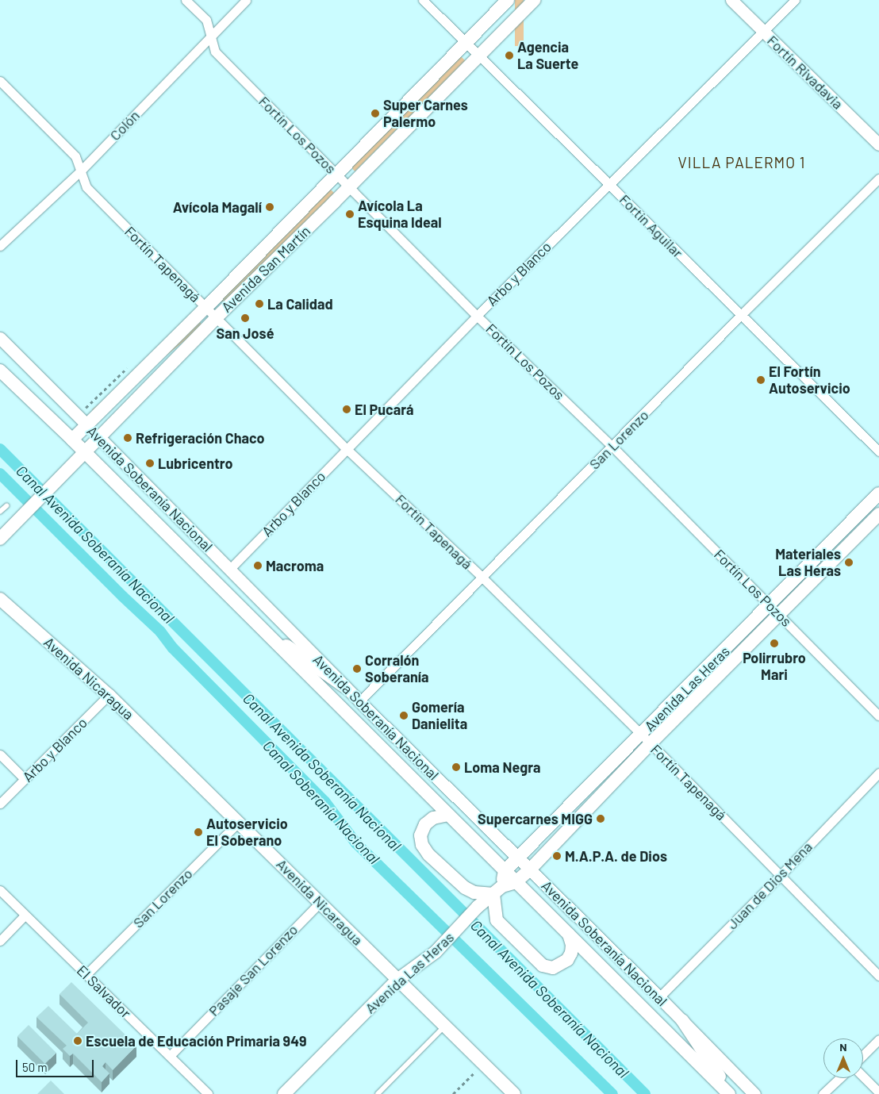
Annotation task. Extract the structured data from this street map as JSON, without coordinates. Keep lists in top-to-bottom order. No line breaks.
{"streets":{"main road":["Avenida San Martín","Avenida Soberanía Nacional","Avenida Nicaragua","Avenida Las Heras"],"street":["Fortín Rivadavia","Colón","Fortín Los Pozos","Fortín Aguilar","Fortín Tapenagá","Arbo y Blanco","San Lorenzo","Juan de Dios Mena","Pasaje San Lorenzo","El Salvador"]},"crossings":[["Fortín Rivadavia","Arbo y Blanco"],["Colón","Fortín Los Pozos"],["Colón","Fortín Tapenagá"],["Fortín Los Pozos","Avenida San Martín"],["Fortín Los Pozos","Arbo y Blanco"],["Fortín Los Pozos","San Lorenzo"],["Fortín Los Pozos","Avenida Las Heras"],["Fortín Aguilar","Avenida San Martín"],["Fortín Aguilar","Arbo y Blanco"],["Fortín Aguilar","San Lorenzo"],["Fortín Tapenagá","Avenida San Martín"],["Fortín Tapenagá","Arbo y Blanco"],["Fortín Tapenagá","San Lorenzo"],["Fortín Tapenagá","Avenida Las Heras"],["Fortín Tapenagá","Juan de Dios Mena"],["Avenida San Martín","Avenida Soberanía Nacional"],["Arbo y Blanco","Avenida Soberanía Nacional"],["Arbo y Blanco","Avenida Nicaragua"],["San Lorenzo","Avenida Soberanía Nacional"],["San Lorenzo","Avenida Nicaragua"],["San Lorenzo","El Salvador"],["Avenida Soberanía Nacional","Avenida Las Heras"],["Avenida Soberanía Nacional","Juan de Dios Mena"],["Avenida Nicaragua","Avenida Las Heras"],["Avenida Nicaragua","Pasaje San Lorenzo"],["Pasaje San Lorenzo","El Salvador"]],"districts":["VILLA PALERMO 1"],"water":["Canal Avenida Soberanía Nacional","Canal Soberanía Nacional"],"places":["Agencia La Suerte","Super Carnes Palermo","Avícola Magalí","Avícola La Esquina Ideal","La Calidad","San José","El Fortín Autoservicio","El Pucará","Refrigeración Chaco","Lubricentro","Materiales Las Heras","Macroma","Polirrubro Mari","Corralón Soberanía","Gomería Danielita","Loma Negra","Supercarnes MIGG","Autoservicio El Soberano","M.A.P.A. de Dios","Escuela de Educación Primaria 949"],"scale_bar":"50 m","north":"top"}
